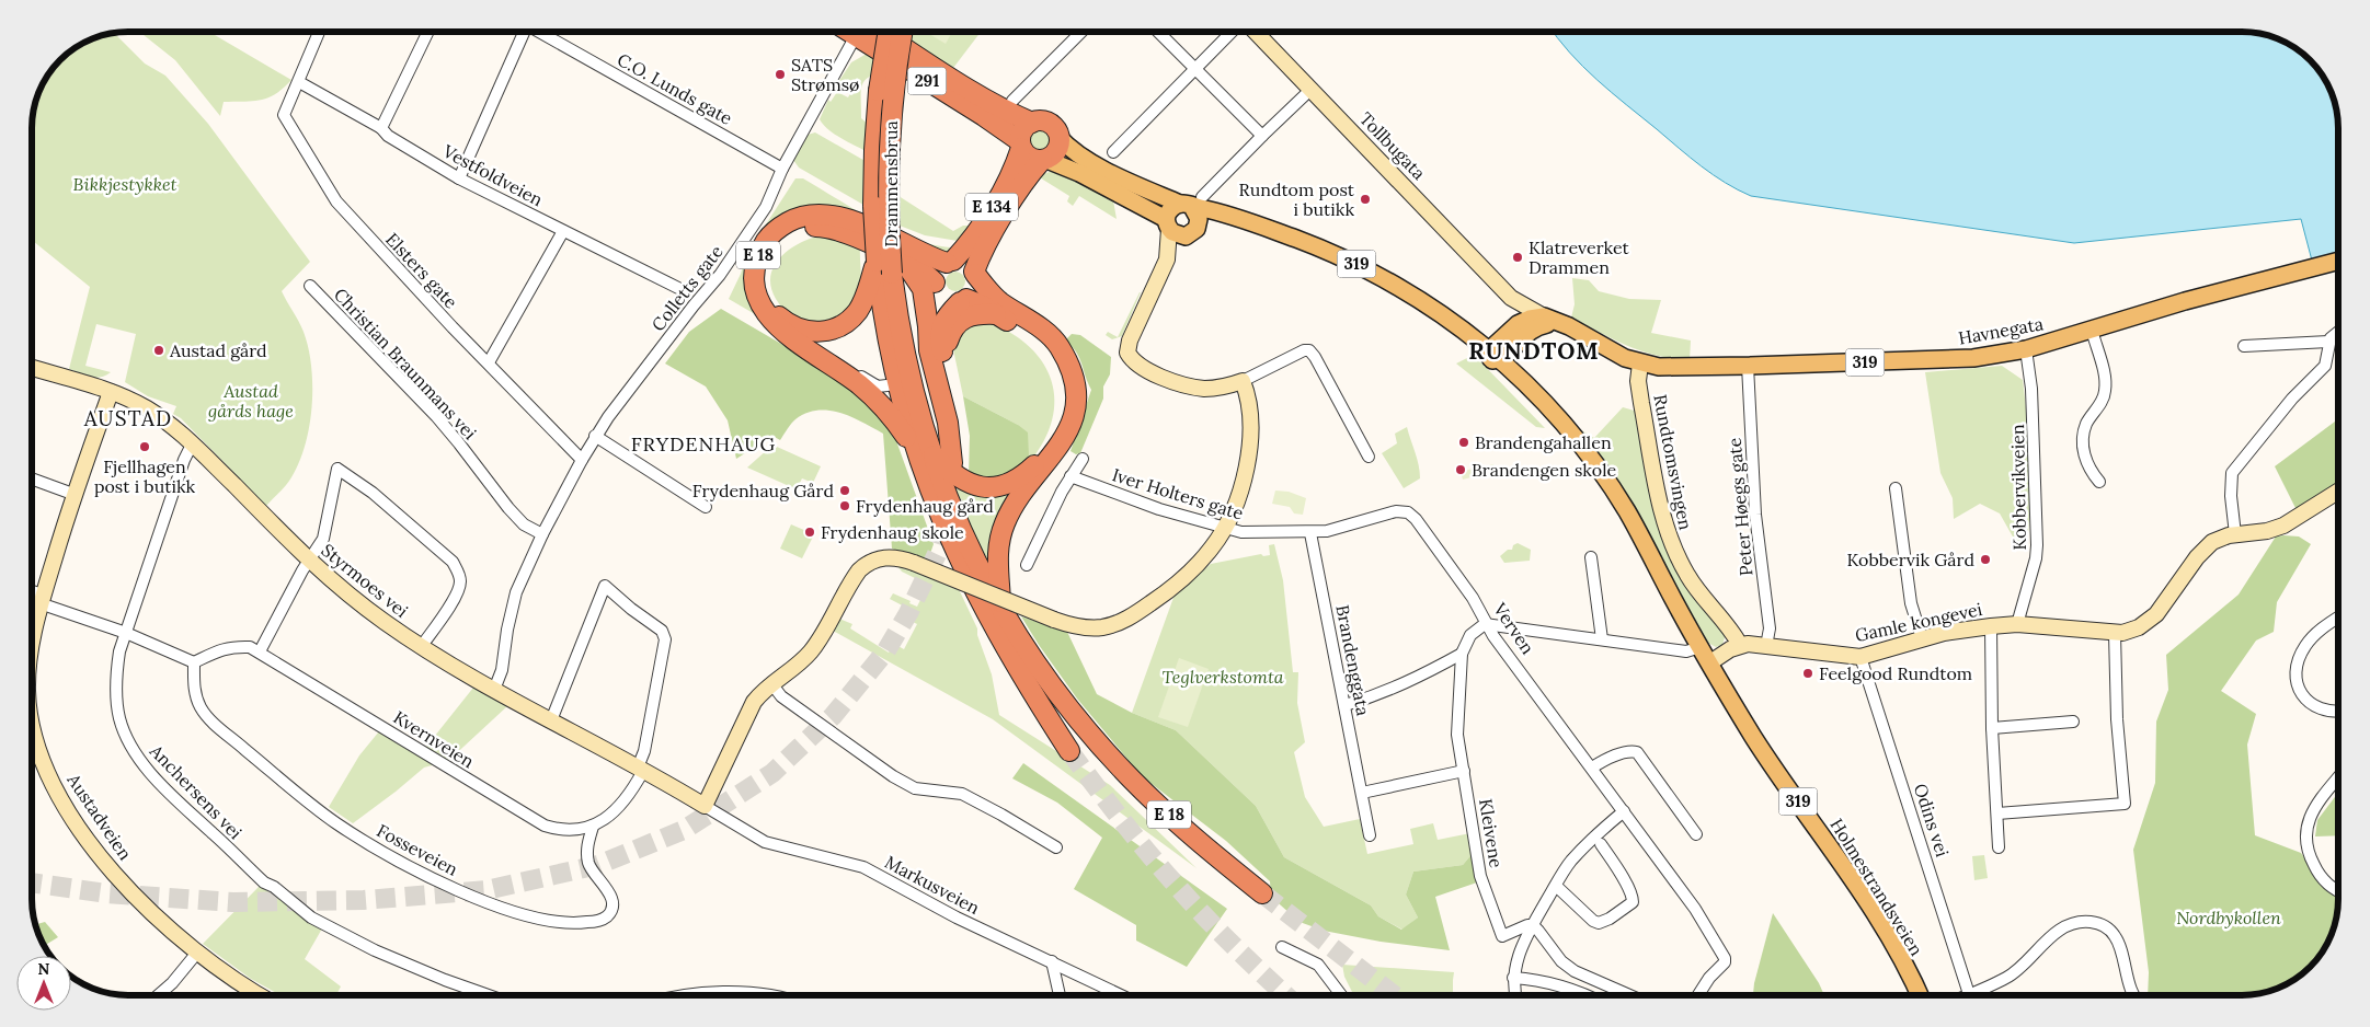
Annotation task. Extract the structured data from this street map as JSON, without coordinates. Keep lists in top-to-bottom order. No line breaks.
{"streets":{"highway":["291","Drammensbrua","E 134","E 18"],"main road":["Tollbugata","319","Havnegata","Rundtomsvingen","Styrmoes vei","Gamle kongevei","Austadveien","Holmestrandsveien"],"street":["C.O. Lunds gate","Vestfoldveien","Elsters gate","Colletts gate","Christian Braunmans vei","Kobbervikveien","Iver Holters gate","Peter Høegs gate","Verven","Brandenggata","Kvernveien","Anchersens vei","Odins vei","Kleivene","Fosseveien","Markusveien"]},"crossings":[["291","E 134"],["291","319"],["C.O. Lunds gate","Colletts gate"],["Tollbugata","319"],["Vestfoldveien","Elsters gate"],["Drammensbrua","E 18"],["E 134","E 18"],["E 134","319"],["319","Havnegata"],["319","Rundtomsvingen"],["319","Holmestrandsveien"],["Elsters gate","Colletts gate"],["Colletts gate","Christian Braunmans vei"],["Colletts gate","Styrmoes vei"],["Havnegata","Rundtomsvingen"],["Havnegata","Kobbervikveien"],["Havnegata","Peter Høegs gate"],["Rundtomsvingen","Gamle kongevei"],["Kobbervikveien","Gamle kongevei"],["Iver Holters gate","Verven"],["Iver Holters gate","Brandenggata"],["Peter Høegs gate","Gamle kongevei"],["Styrmoes vei","Kvernveien"],["Styrmoes vei","Anchersens vei"],["Styrmoes vei","Austadveien"],["Styrmoes vei","Markusveien"],["Gamle kongevei","Odins vei"],["Verven","Kleivene"],["Kvernveien","Fosseveien"]],"districts":["RUNDTOM","AUSTAD","FRYDENHAUG"],"parks":["Bikkjestykket","Austad gårds hage","Teglverkstomta","Nordbykollen"],"places":["SATS Strømsø","Rundtom post i butikk","Klatreverket Drammen","Austad gård","Brandengahallen","Fjellhagen post i butikk","Brandengen skole","Frydenhaug Gård","Frydenhaug gård","Frydenhaug skole","Kobbervik Gård","Feelgood Rundtom"],"north":"top"}
